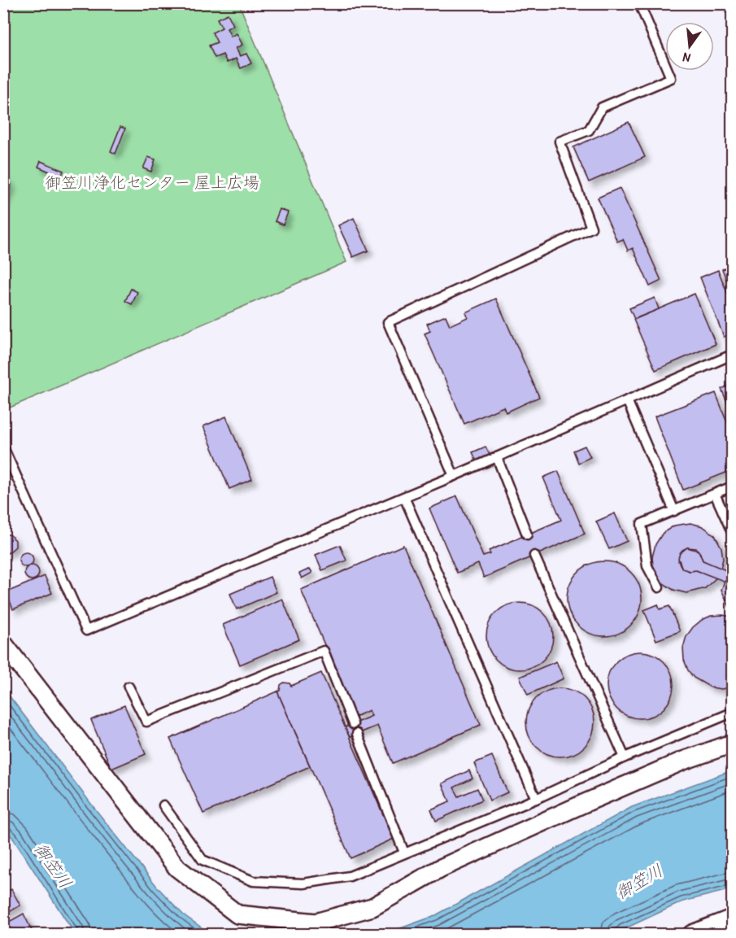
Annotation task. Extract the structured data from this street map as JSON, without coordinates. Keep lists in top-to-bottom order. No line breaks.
{"water":["御笠川"],"parks":["御笠川浄化センター 屋上広場"],"north":"bottom"}
